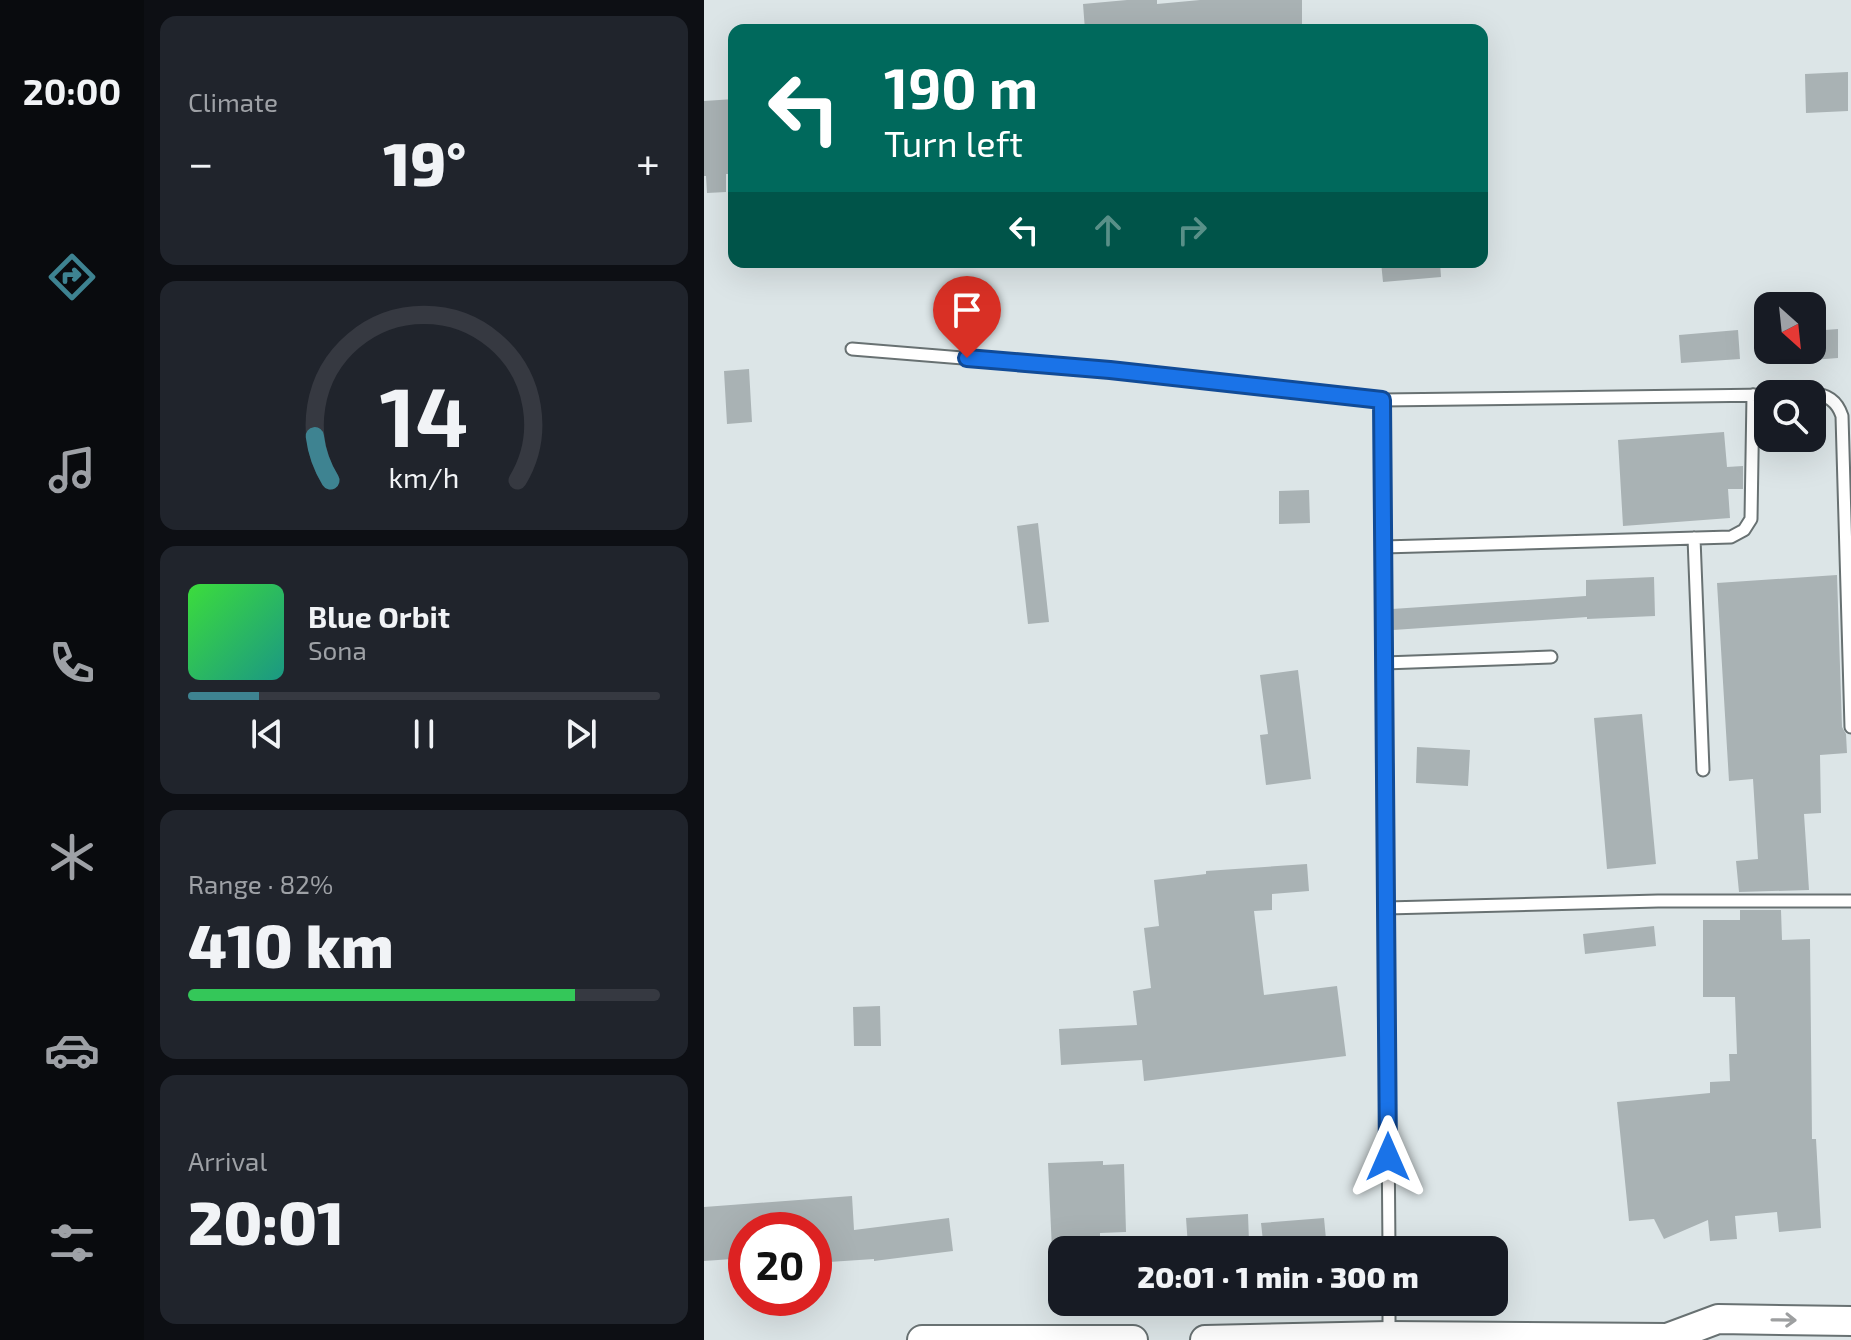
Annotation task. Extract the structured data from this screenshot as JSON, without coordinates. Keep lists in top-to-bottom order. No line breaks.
{"north":"bottom right","page":{"tabs":"20:00","tile":["Climate",["Range · 82%","410 km"],["Arrival","20:01"]],"turn":["190 m","Turn left"],"heat":["−","19°","+"],"song":["Blue Orbit","Sona"],"limit":"20","trip":"20:01 · 1 min · 300 m","gauge":["14","km/h"]}}
